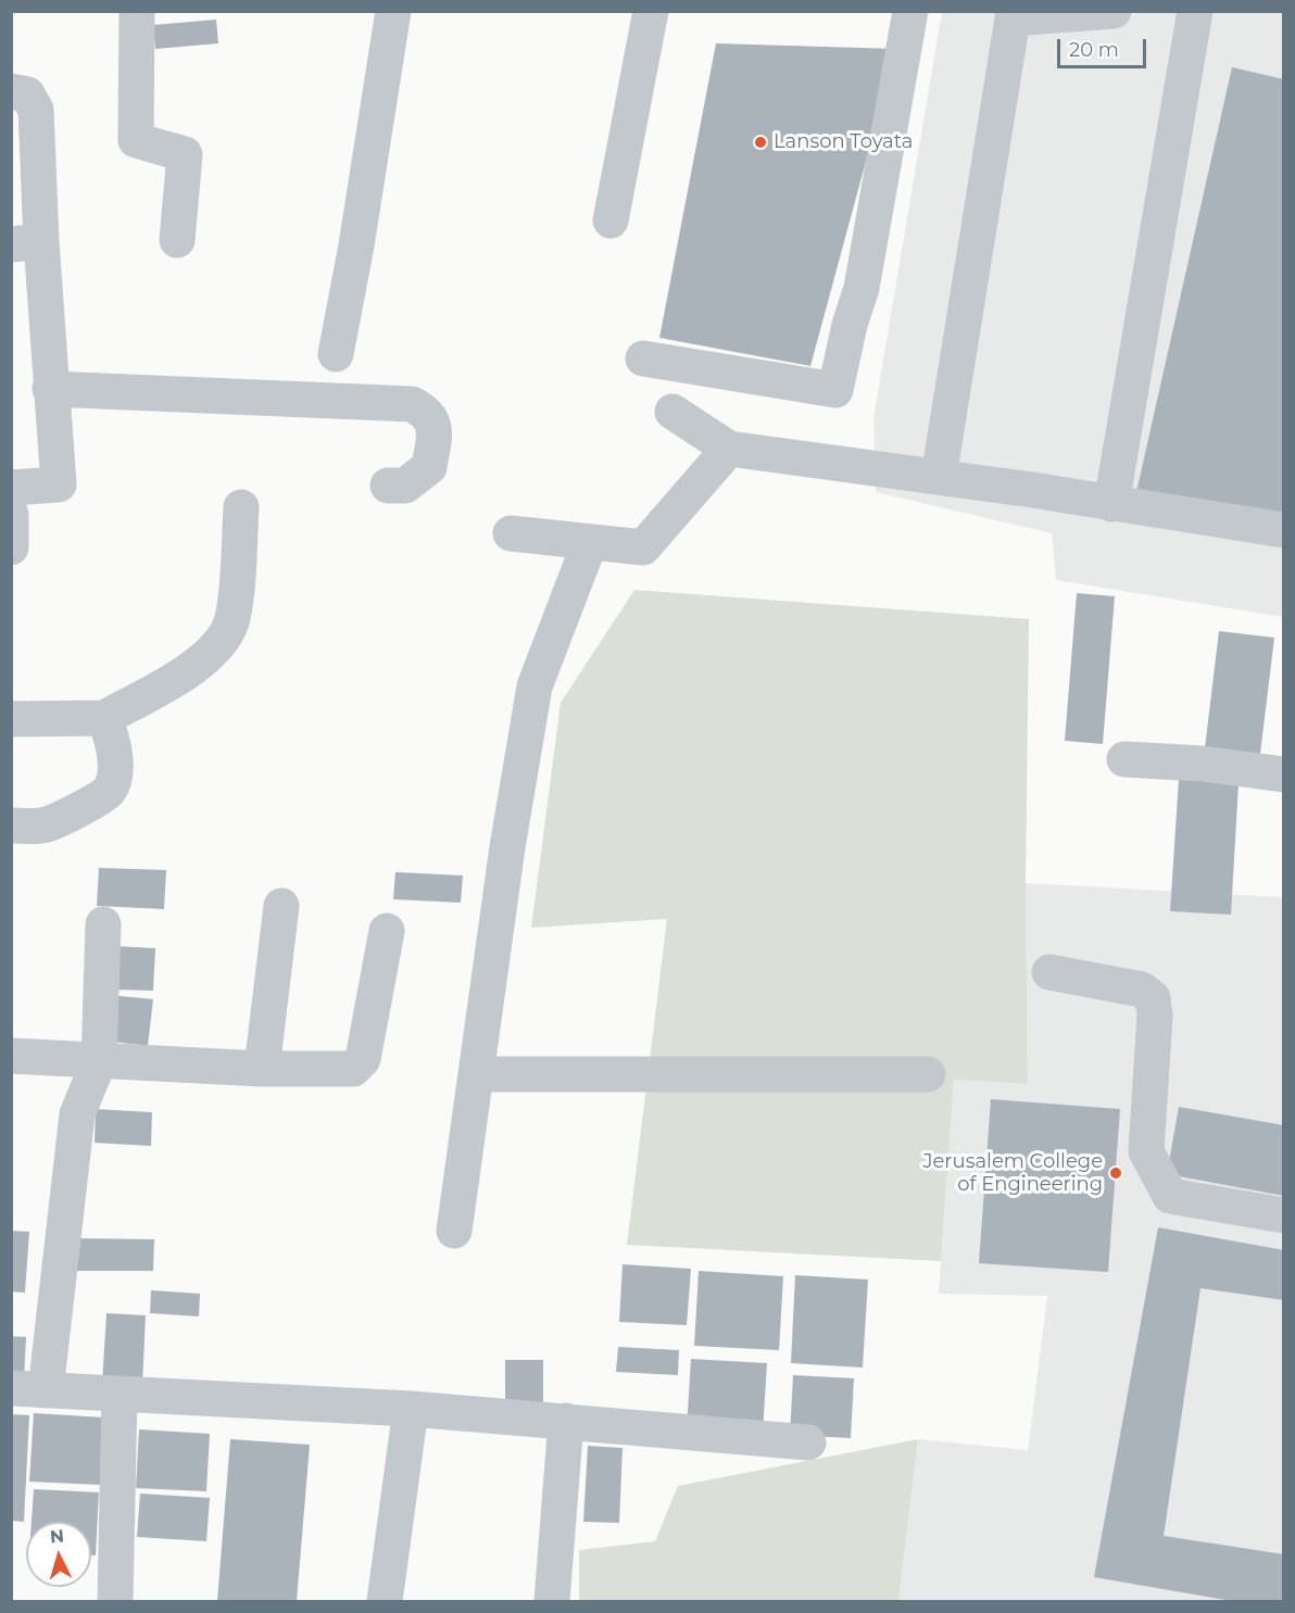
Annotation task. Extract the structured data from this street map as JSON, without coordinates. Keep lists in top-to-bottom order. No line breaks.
{"places":["Lanson Toyata","Jerusalem College of Engineering"],"scale_bar":"20 m","north":"top"}
